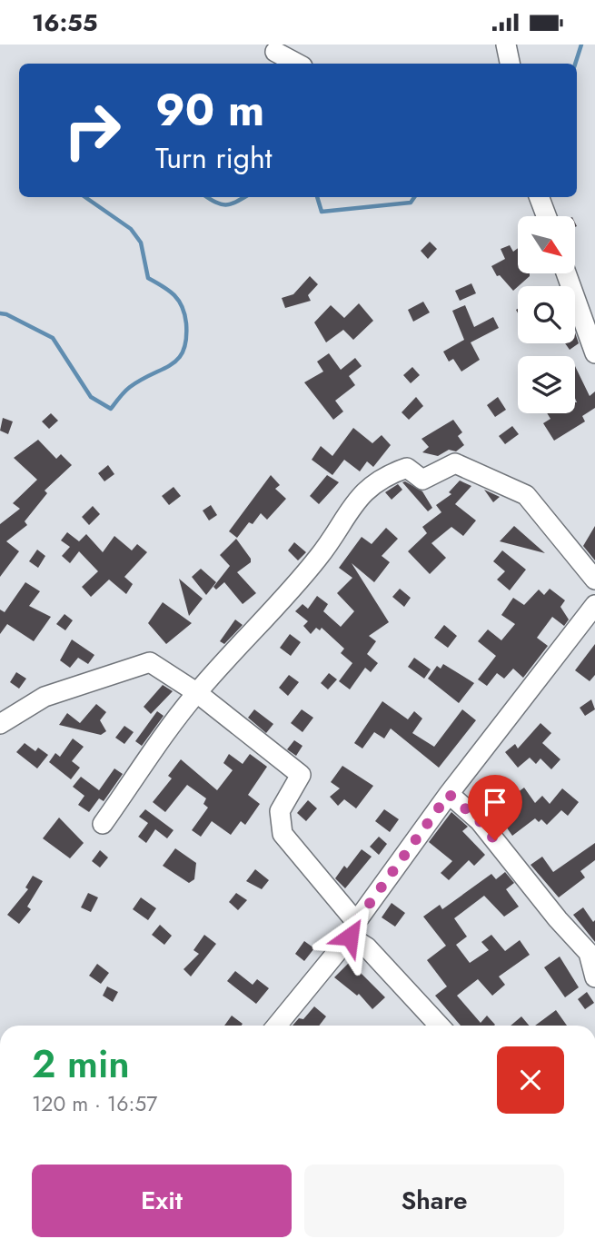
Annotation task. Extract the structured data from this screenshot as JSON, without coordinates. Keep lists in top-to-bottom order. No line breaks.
{"north":"bottom right","page":{"status":"16:55","turn":["90 m","Turn right"],"heading":["2 min","120 m · 16:57"],"buttons":["Exit","Share"]}}
